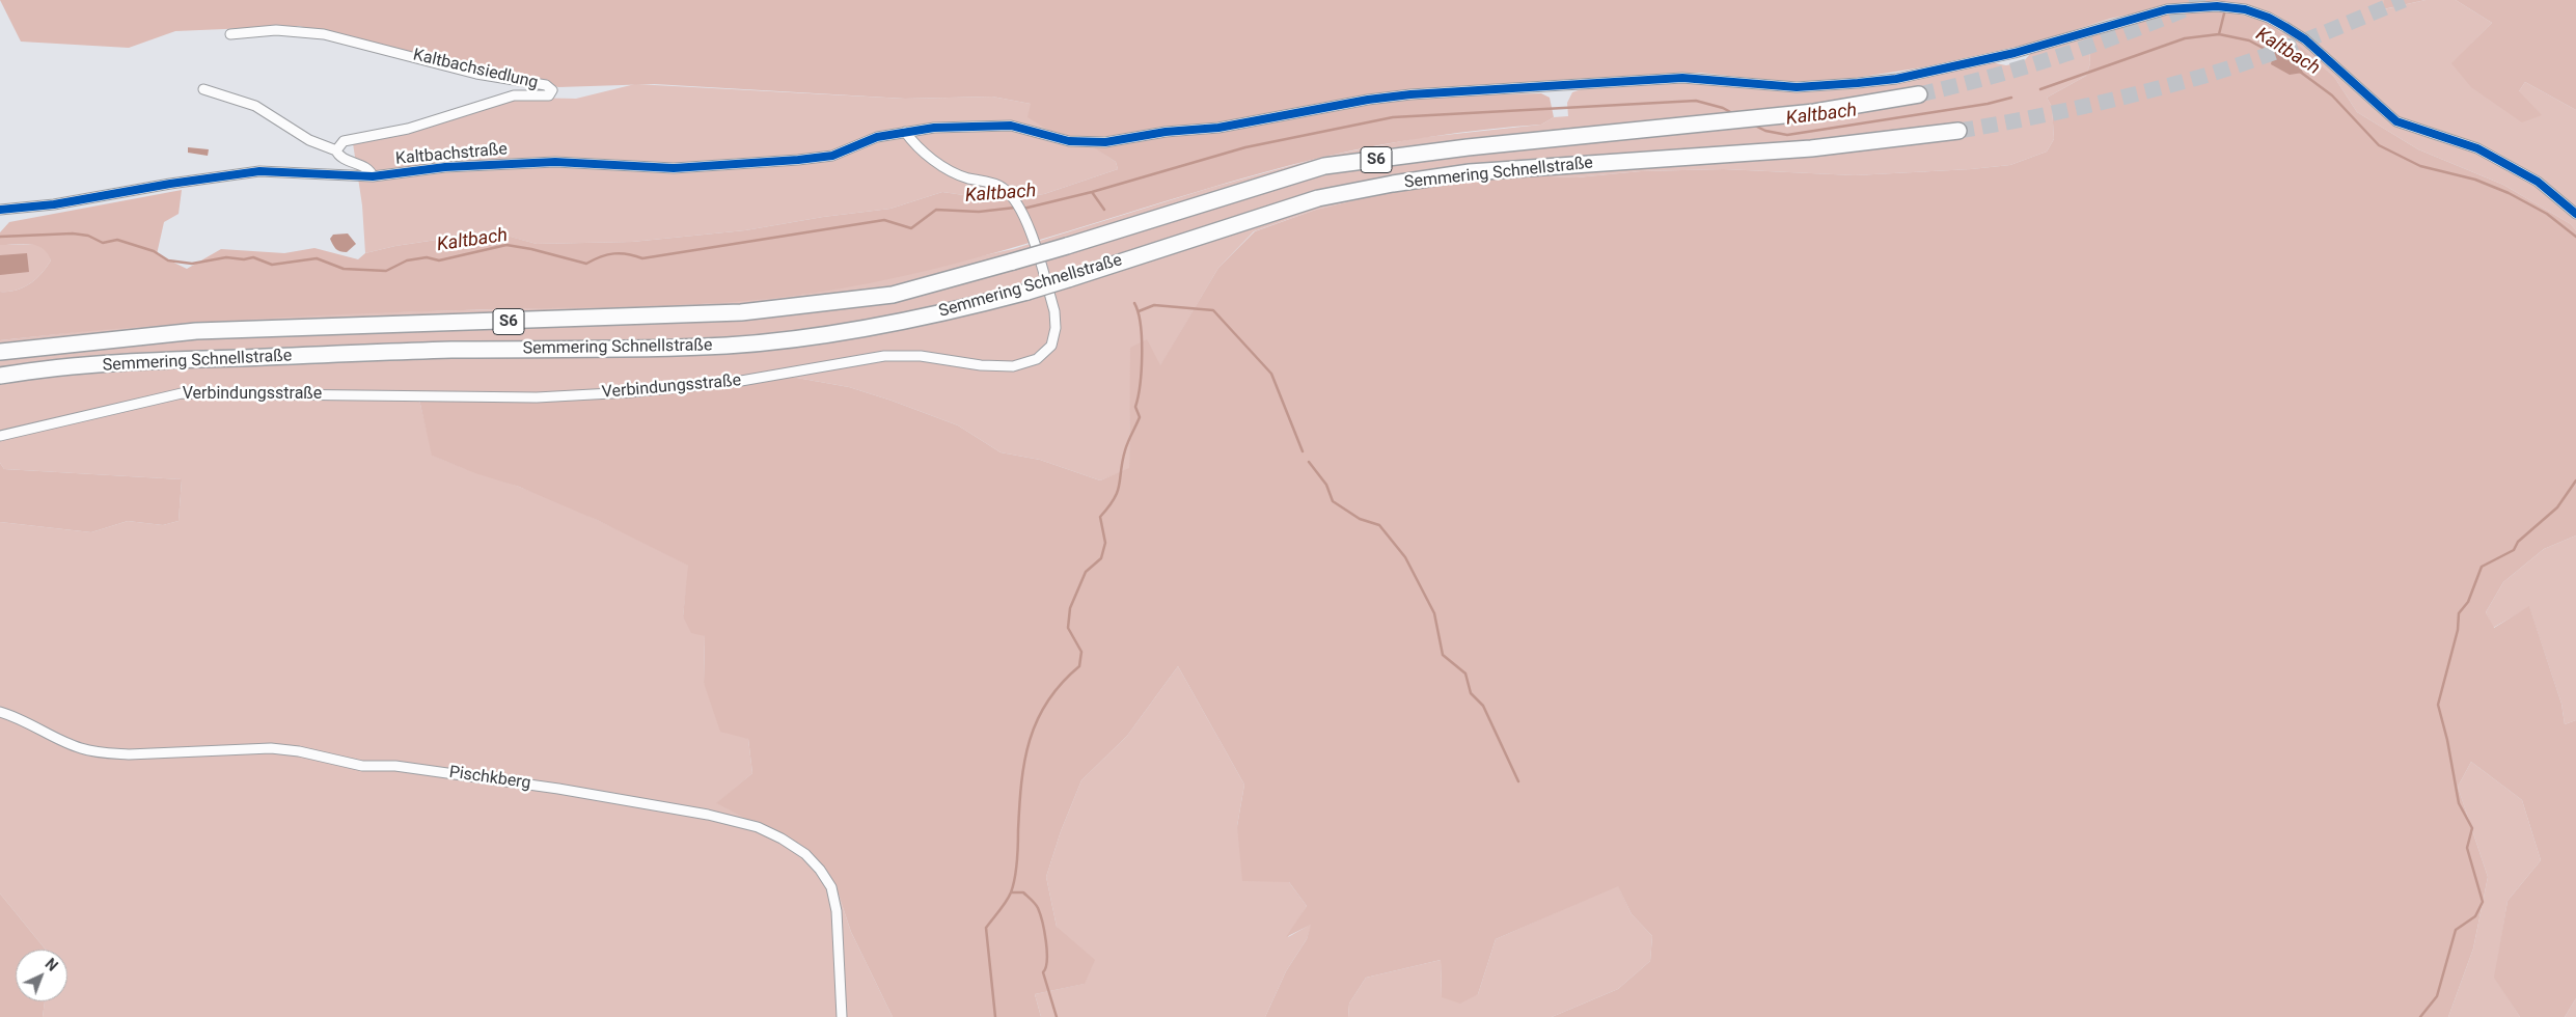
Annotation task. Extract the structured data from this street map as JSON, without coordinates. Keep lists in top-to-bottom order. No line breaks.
{"streets":{"highway":["S6","Semmering Schnellstraße"],"street":["Kaltbachsiedlung","Kaltbachstraße","Verbindungsstraße","Pischkberg"]},"crossings":[["Kaltbachstraße","Verbindungsstraße"]],"water":["Kaltbach"],"north":"top right"}
